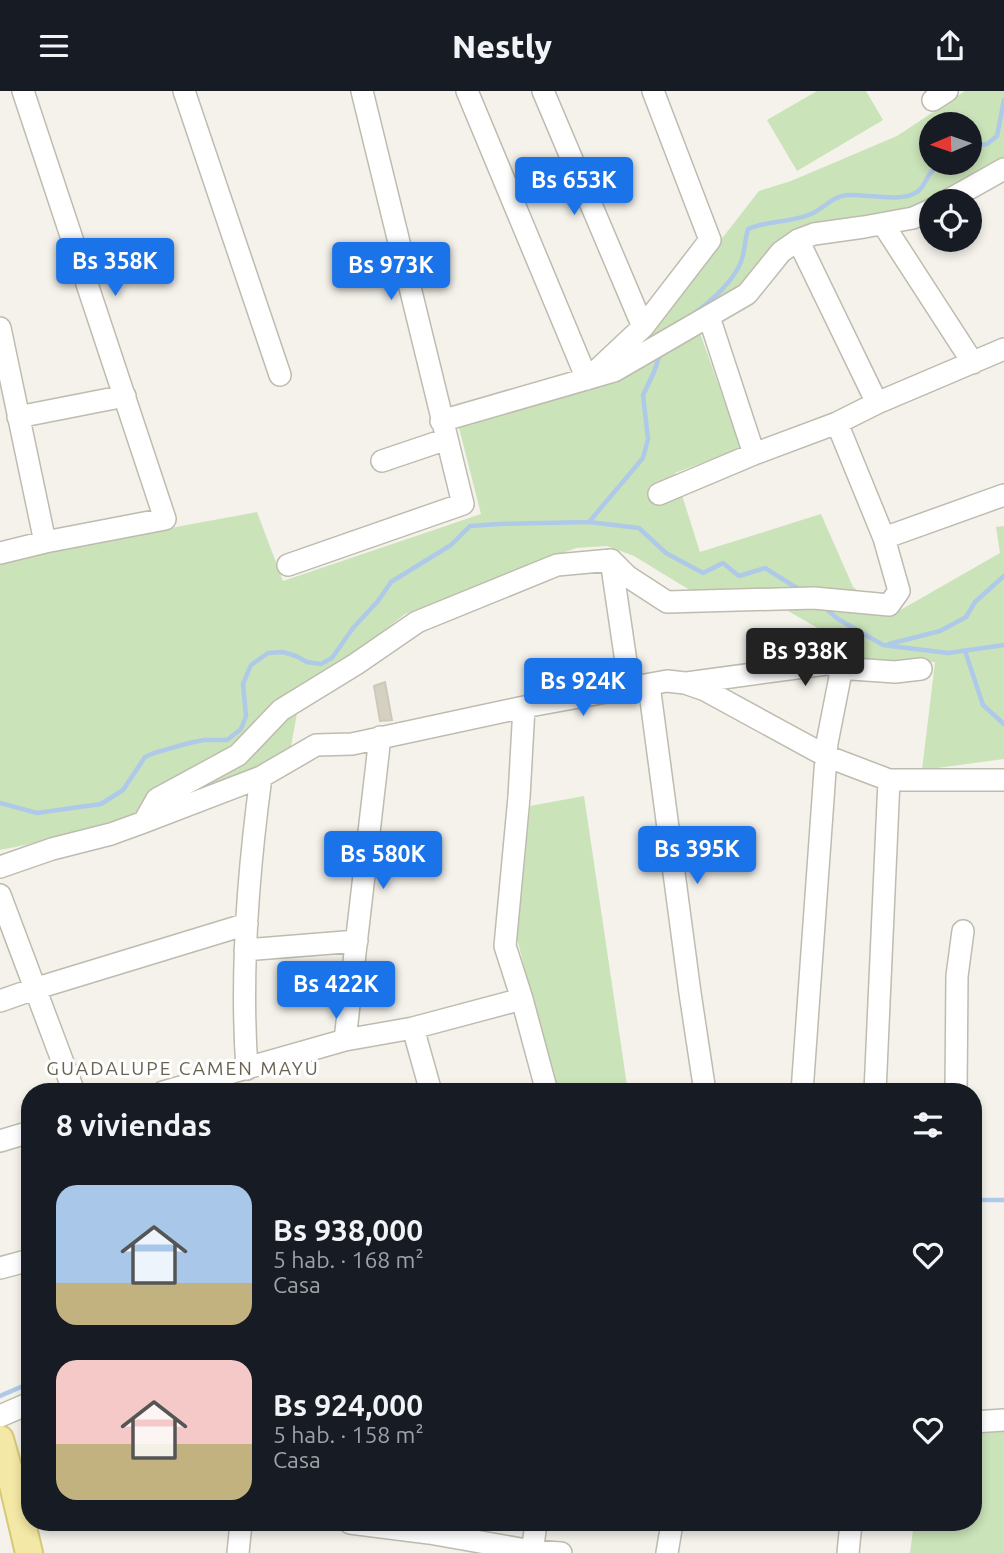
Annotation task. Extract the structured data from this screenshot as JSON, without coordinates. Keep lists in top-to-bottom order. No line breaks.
{"districts":["GUADALUPE CAMEN MAYU"],"north":"left","page":{"header":"Nestly","price":["Bs 653K","Bs 358K","Bs 973K","Bs 938K","Bs 924K","Bs 395K","Bs 580K","Bs 422K"],"heading":"8 viviendas","list":[{"name":"Bs 938,000","note":"5 hab. · 168 m² · Casa"},{"name":"Bs 924,000","note":"5 hab. · 158 m² · Casa"}]}}
